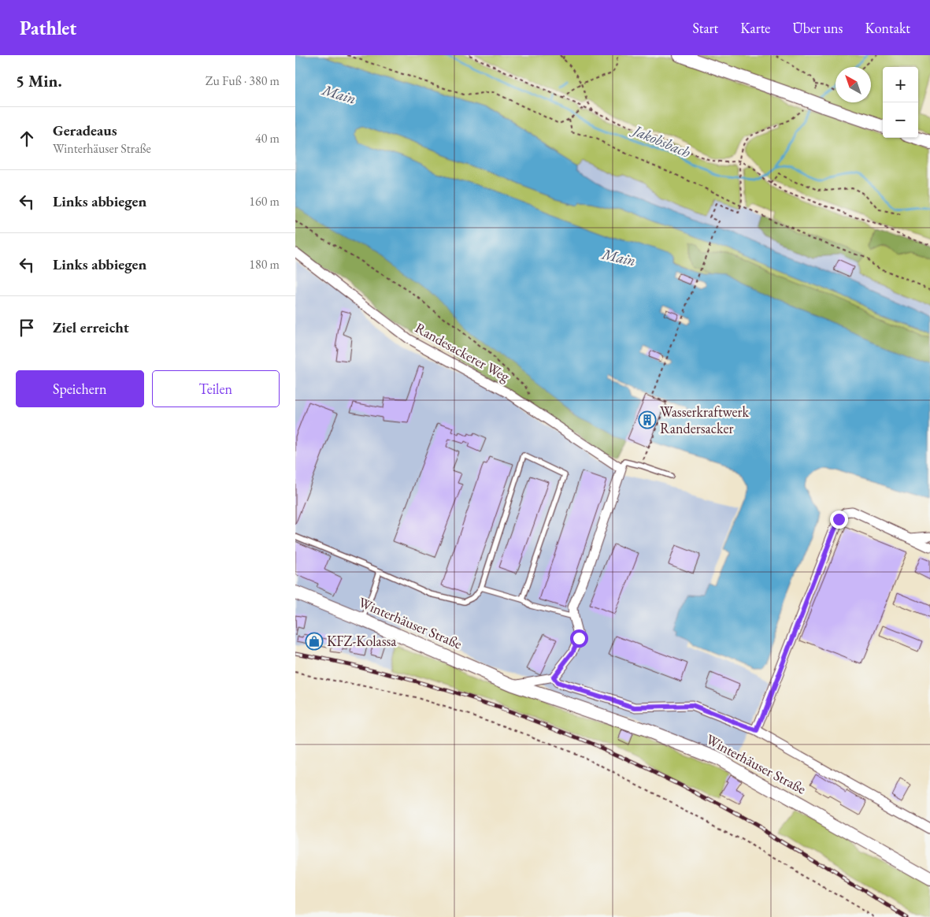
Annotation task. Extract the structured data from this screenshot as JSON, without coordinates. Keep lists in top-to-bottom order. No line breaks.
{"streets":{"main road":["Winterhäuser Straße"],"street":["Randesackerer Weg"]},"water":["Main","Jakobsbach"],"places":{"building":["Wasserkraftwerk Randersacker"],"shop":["KFZ-Kolassa"]},"north":"top left","page":{"header":"Pathlet","nav":["Start","Karte","Über uns","Kontakt"],"heading":["5 Min.","Zu Fuß · 380 m"],"map_buttons":["+","−"],"list":[["Geradeaus","Winterhäuser Straße","40 m"],["Links abbiegen","160 m"],["Links abbiegen","180 m"],"Ziel erreicht"],"buttons":["Speichern","Teilen"]}}
